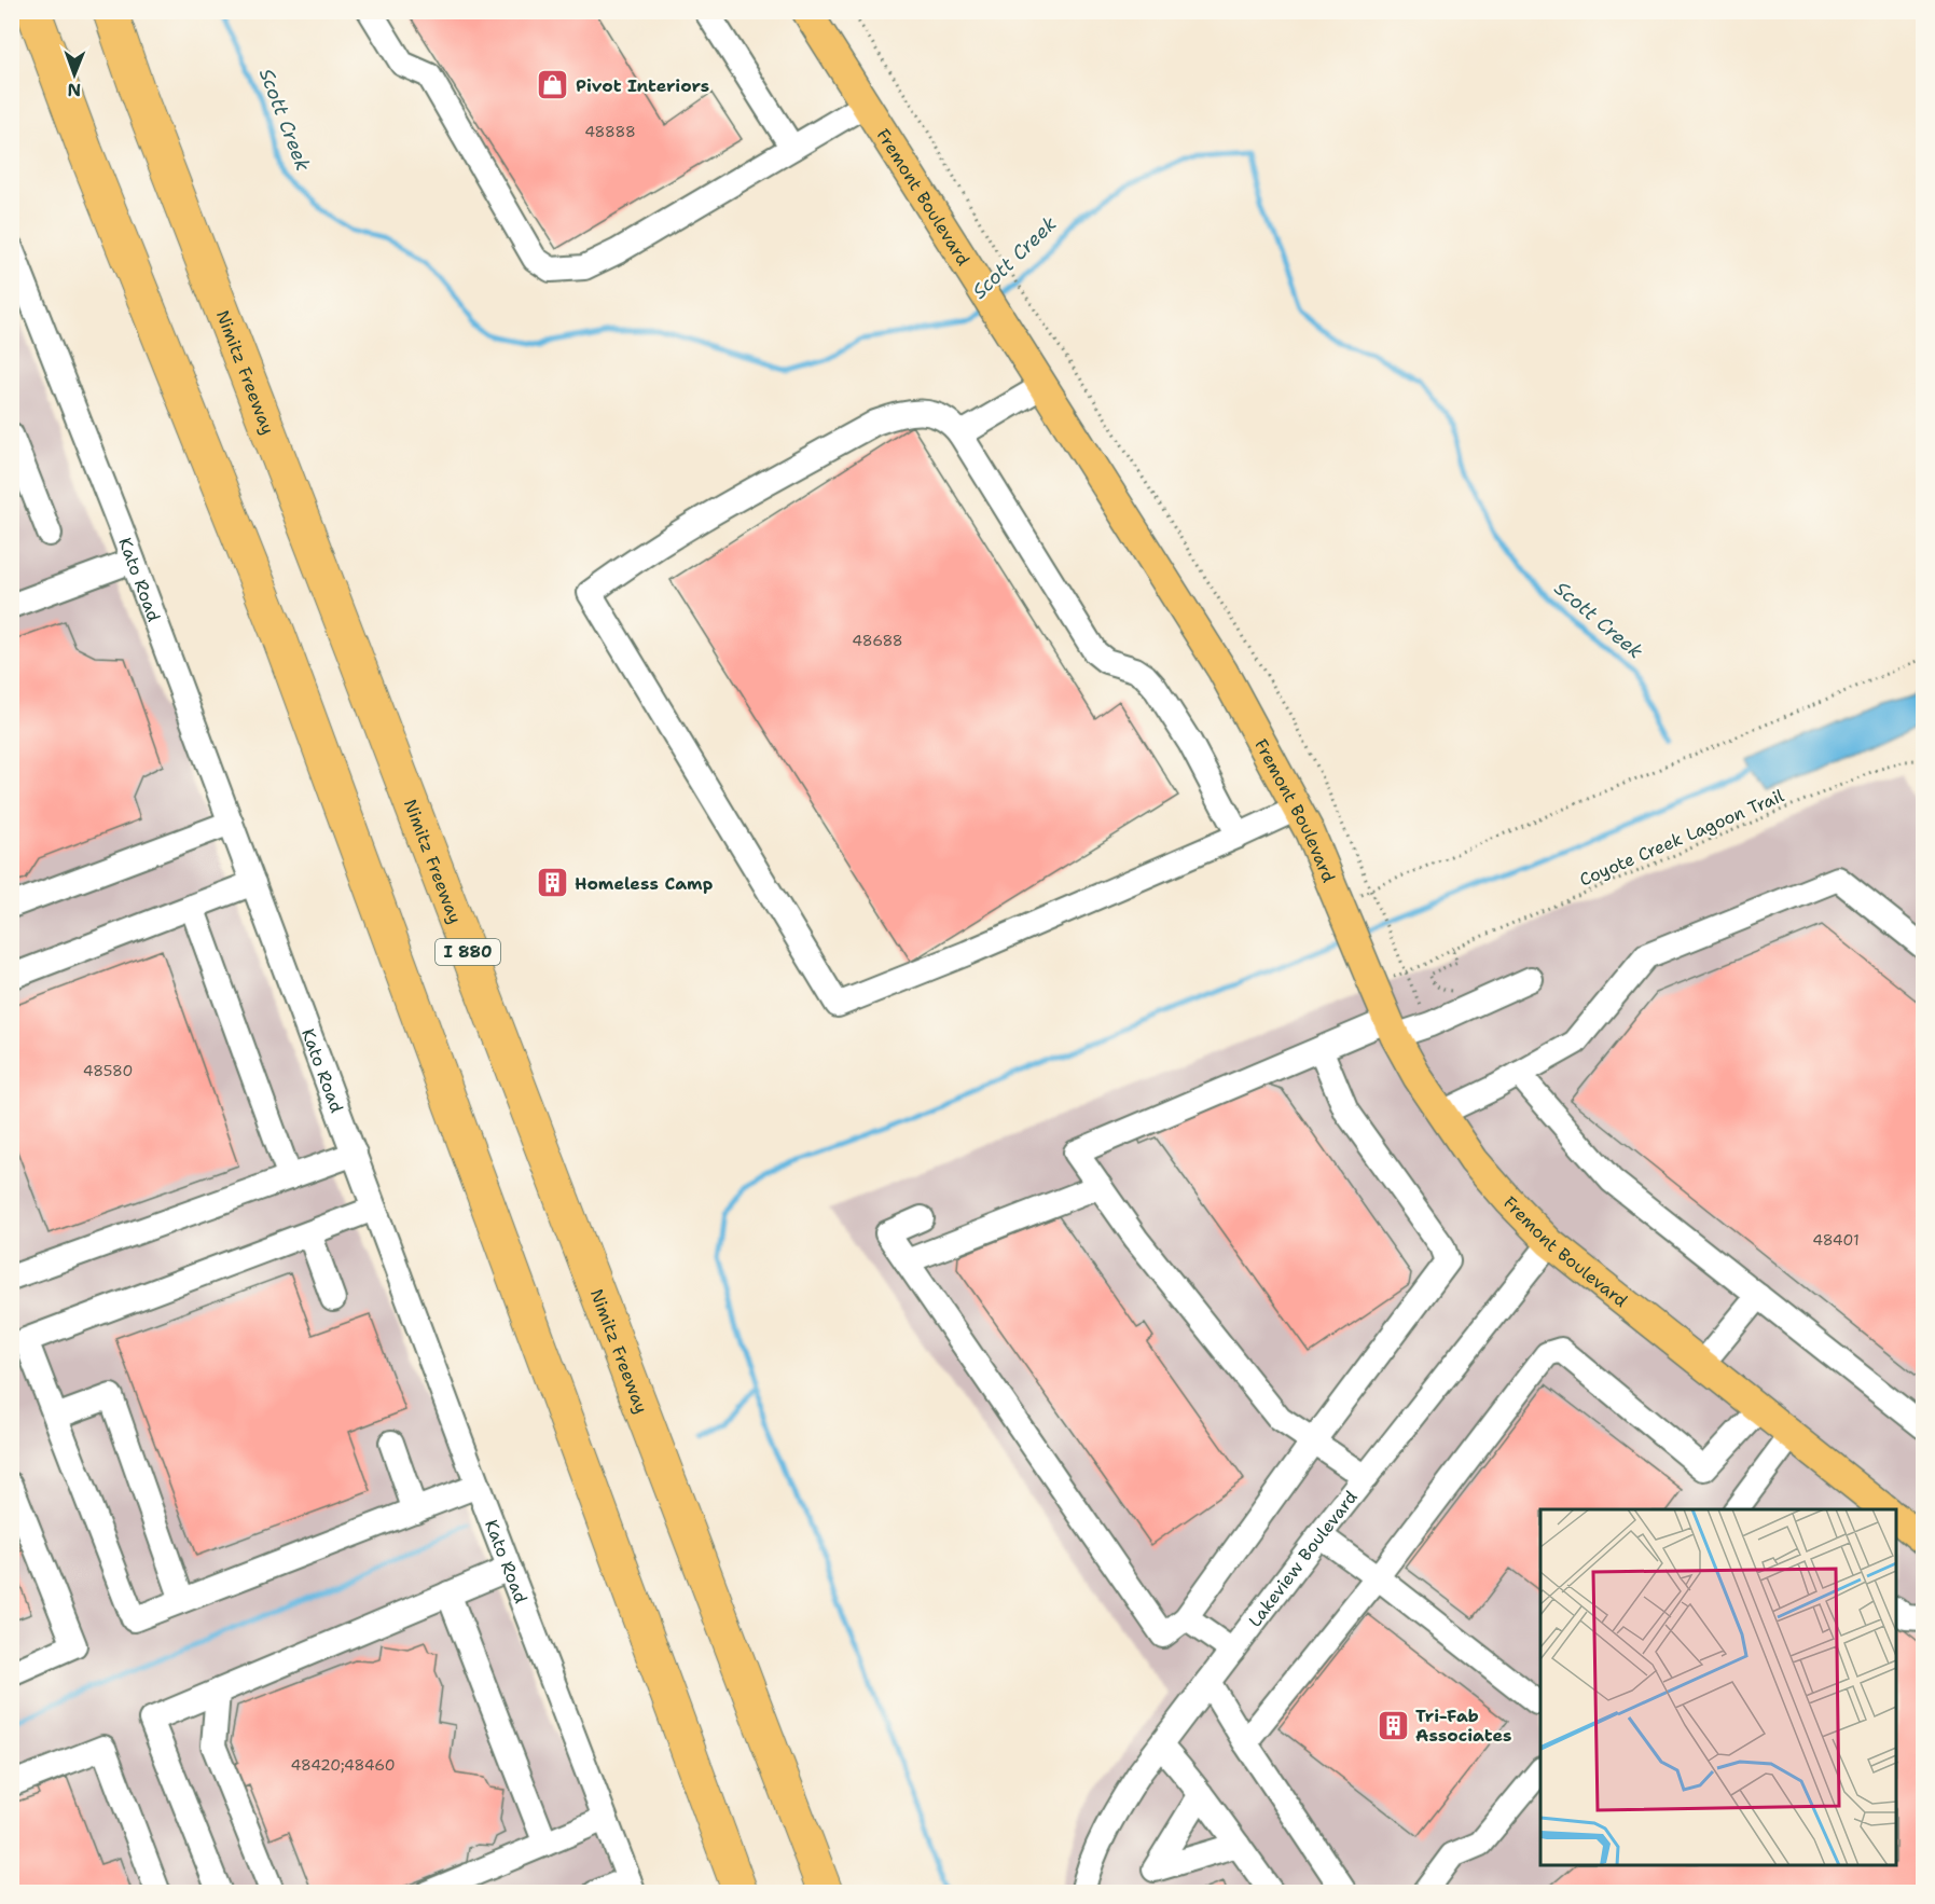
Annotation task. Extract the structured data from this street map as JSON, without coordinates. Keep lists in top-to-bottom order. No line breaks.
{"streets":{"highway":["Nimitz Freeway","I 880"],"main road":["Fremont Boulevard"],"street":["Kato Road","Lakeview Boulevard"],"path":["Coyote Creek Lagoon Trail"]},"crossings":[["Fremont Boulevard","Coyote Creek Lagoon Trail"],["Fremont Boulevard","Lakeview Boulevard"]],"water":["Scott Creek"],"places":{"shop":["Pivot Interiors"],"building":["Homeless Camp","Tri-Fab Associates"]},"house_numbers":["48888","48688","48580","48401","48420;48460"],"north":"bottom"}
